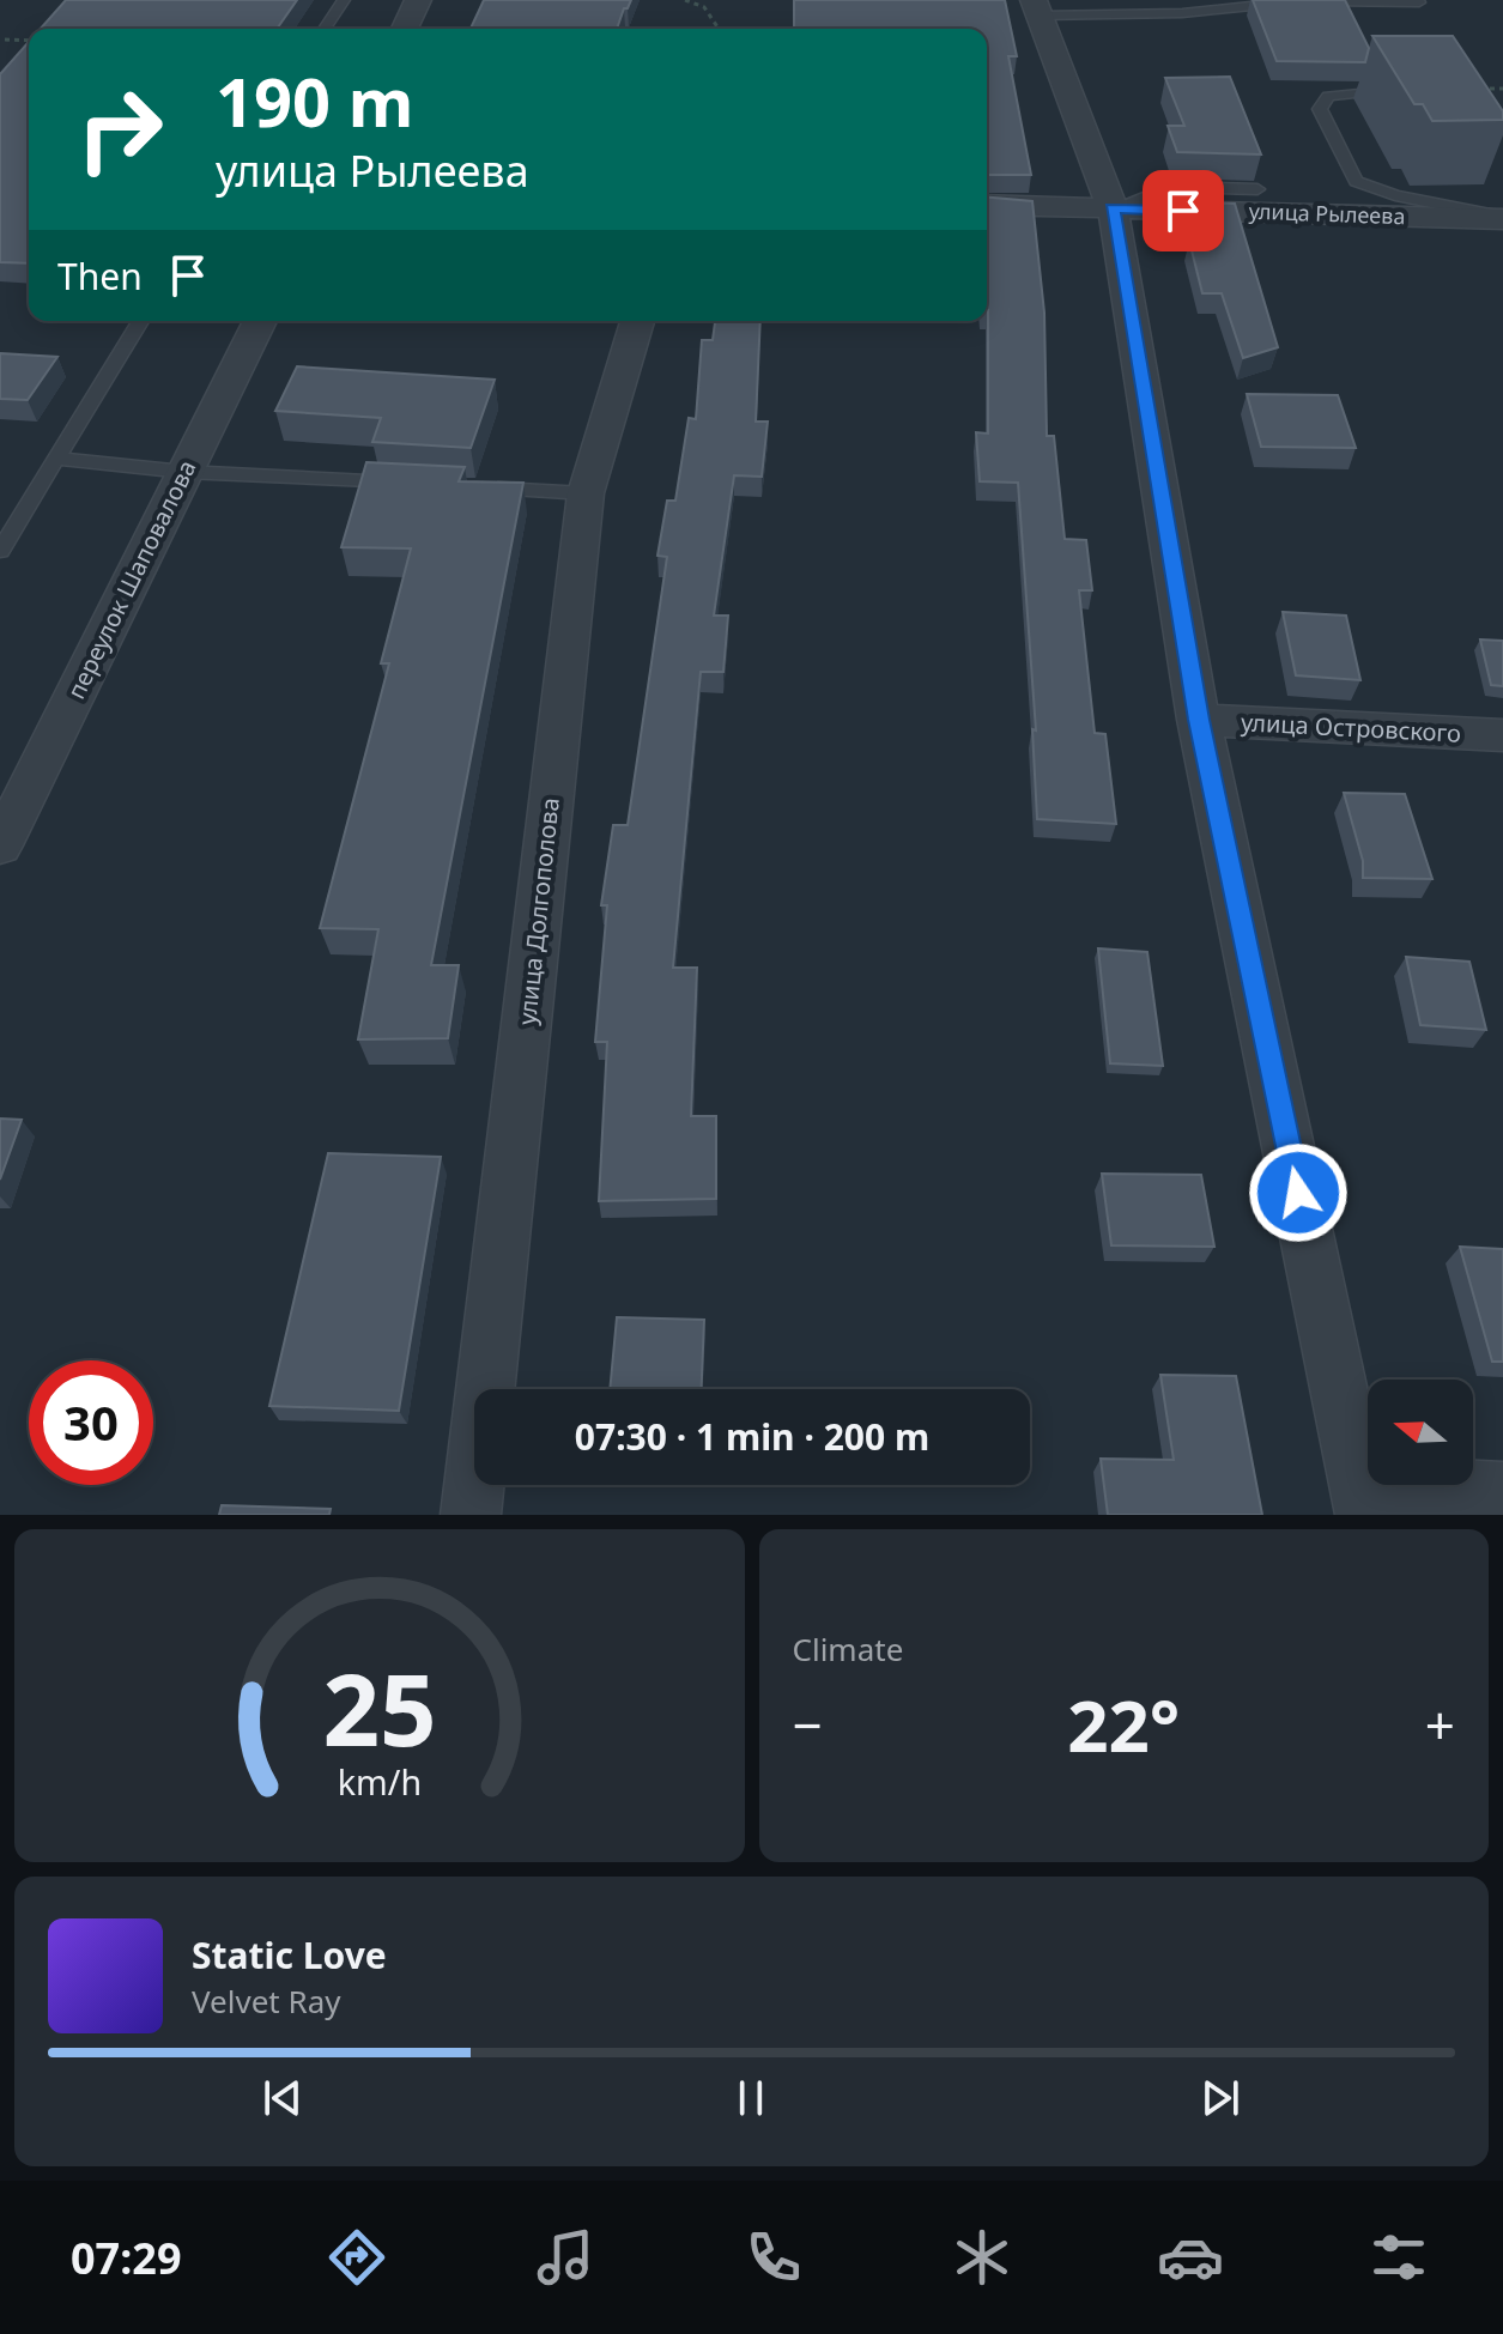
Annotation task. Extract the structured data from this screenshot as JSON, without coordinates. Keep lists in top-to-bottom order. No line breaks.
{"streets":{"street":["улица Рылеева","переулок Шаповалова","улица Островского","улица Долгополова"]},"north":"left","page":{"turn":["190 m","улица Рылеева"],"then":"Then","limit":"30","trip":"07:30 · 1 min · 200 m","tile":"Climate","heat":["−","22°","+"],"song":["Static Love","Velvet Ray"],"tabs":"07:29","gauge":["25","km/h"]}}
